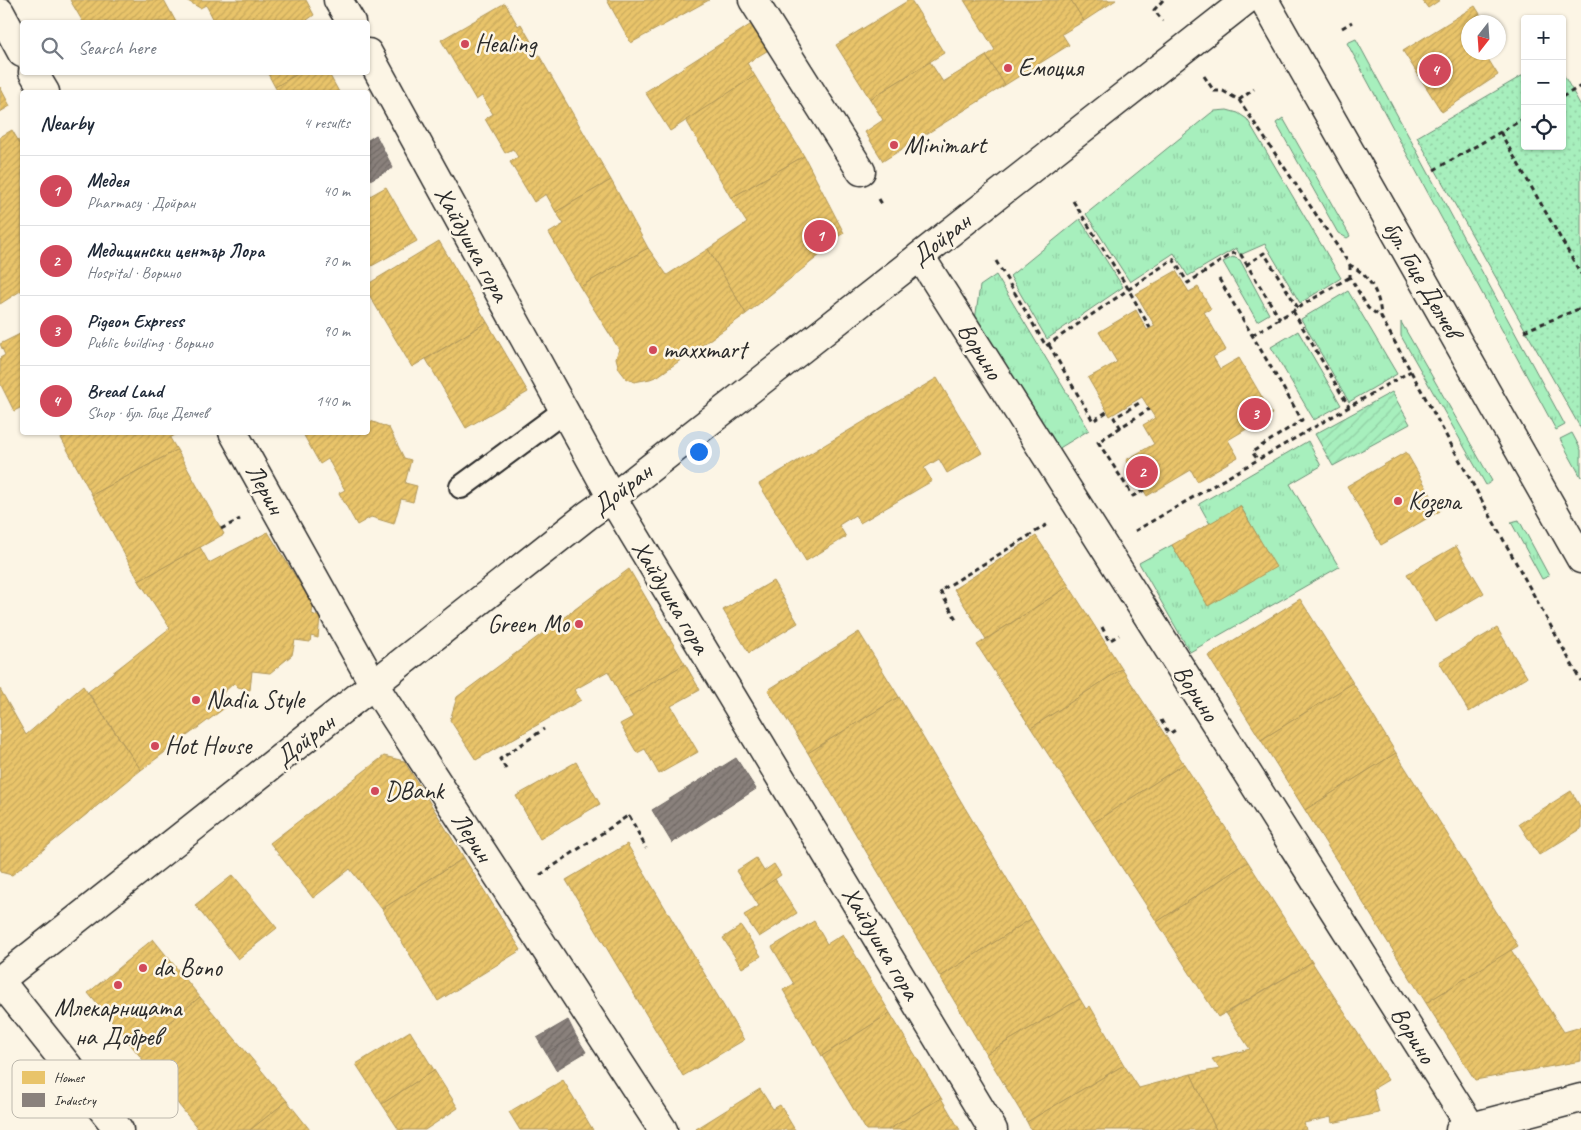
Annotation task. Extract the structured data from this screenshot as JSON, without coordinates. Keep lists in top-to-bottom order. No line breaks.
{"streets":{"street":["Дойран","Хайдушка гора","бул. Гоце Делчев","Ворино","Лерин"]},"crossings":[["Дойран","Хайдушка гора"],["Дойран","Ворино"],["Дойран","Лерин"]],"places":["Healing","Емоция","Minimart","maxxmart","Козела","Green Mo","Nadia Style","Hot House","DBank","da Bono","Млекарницата на Добрев"],"legend":["Homes","Industry"],"north":"bottom","page":{"map_buttons":["+","−"],"search":"Search here","pins":["4","1","3","2"],"heading":["Nearby","4 results"],"list":[{"mark":"1","name":"Медея","note":"Pharmacy · Дойран","value":"40 m"},{"mark":"2","name":"Медицински център Лора","note":"Hospital · Ворино","value":"70 m"},{"mark":"3","name":"Pigeon Express","note":"Public building · Ворино","value":"90 m"},{"mark":"4","name":"Bread Land","note":"Shop · бул. Гоце Делчев","value":"140 m"}]}}
